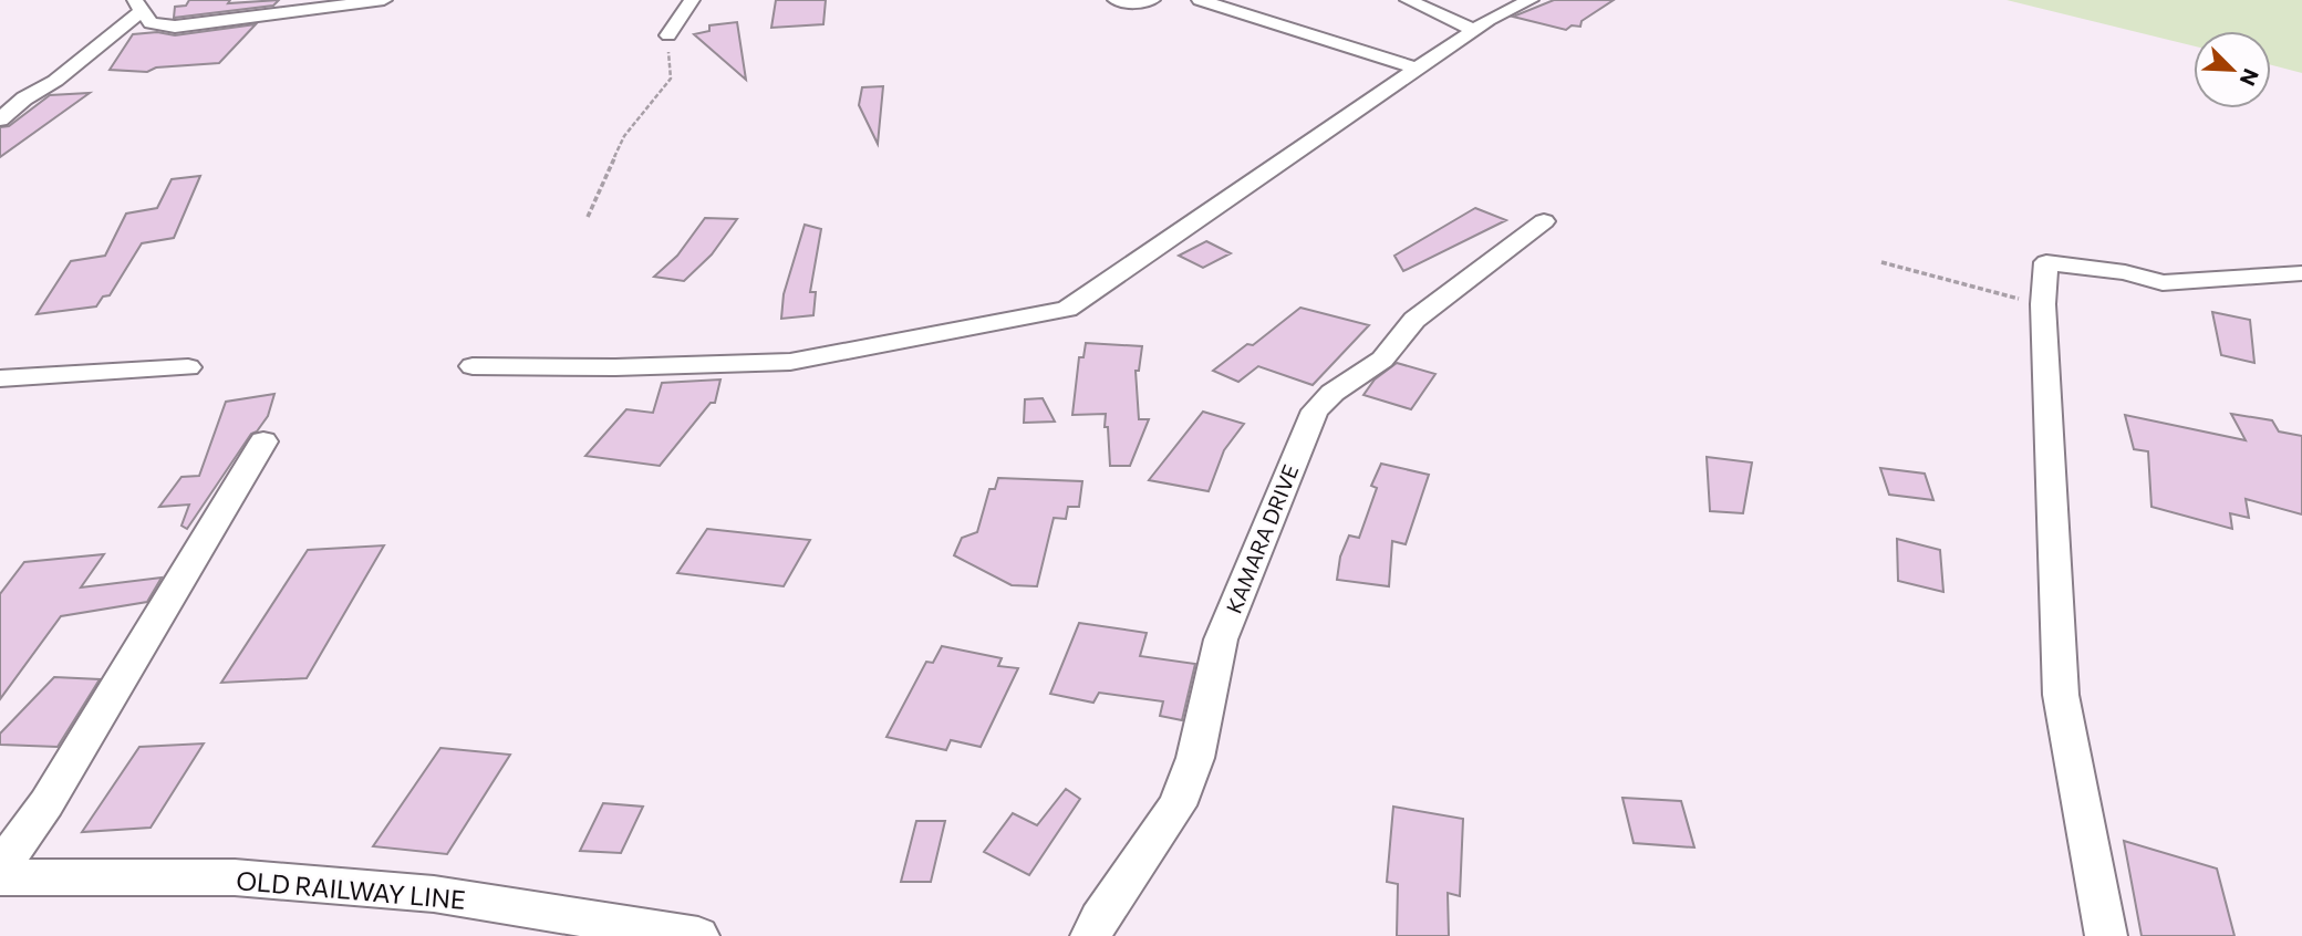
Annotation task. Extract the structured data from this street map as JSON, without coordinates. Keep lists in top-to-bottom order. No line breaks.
{"streets":{"street":["KAMARA DRIVE","OLD RAILWAY LINE"]},"north":"bottom right"}
